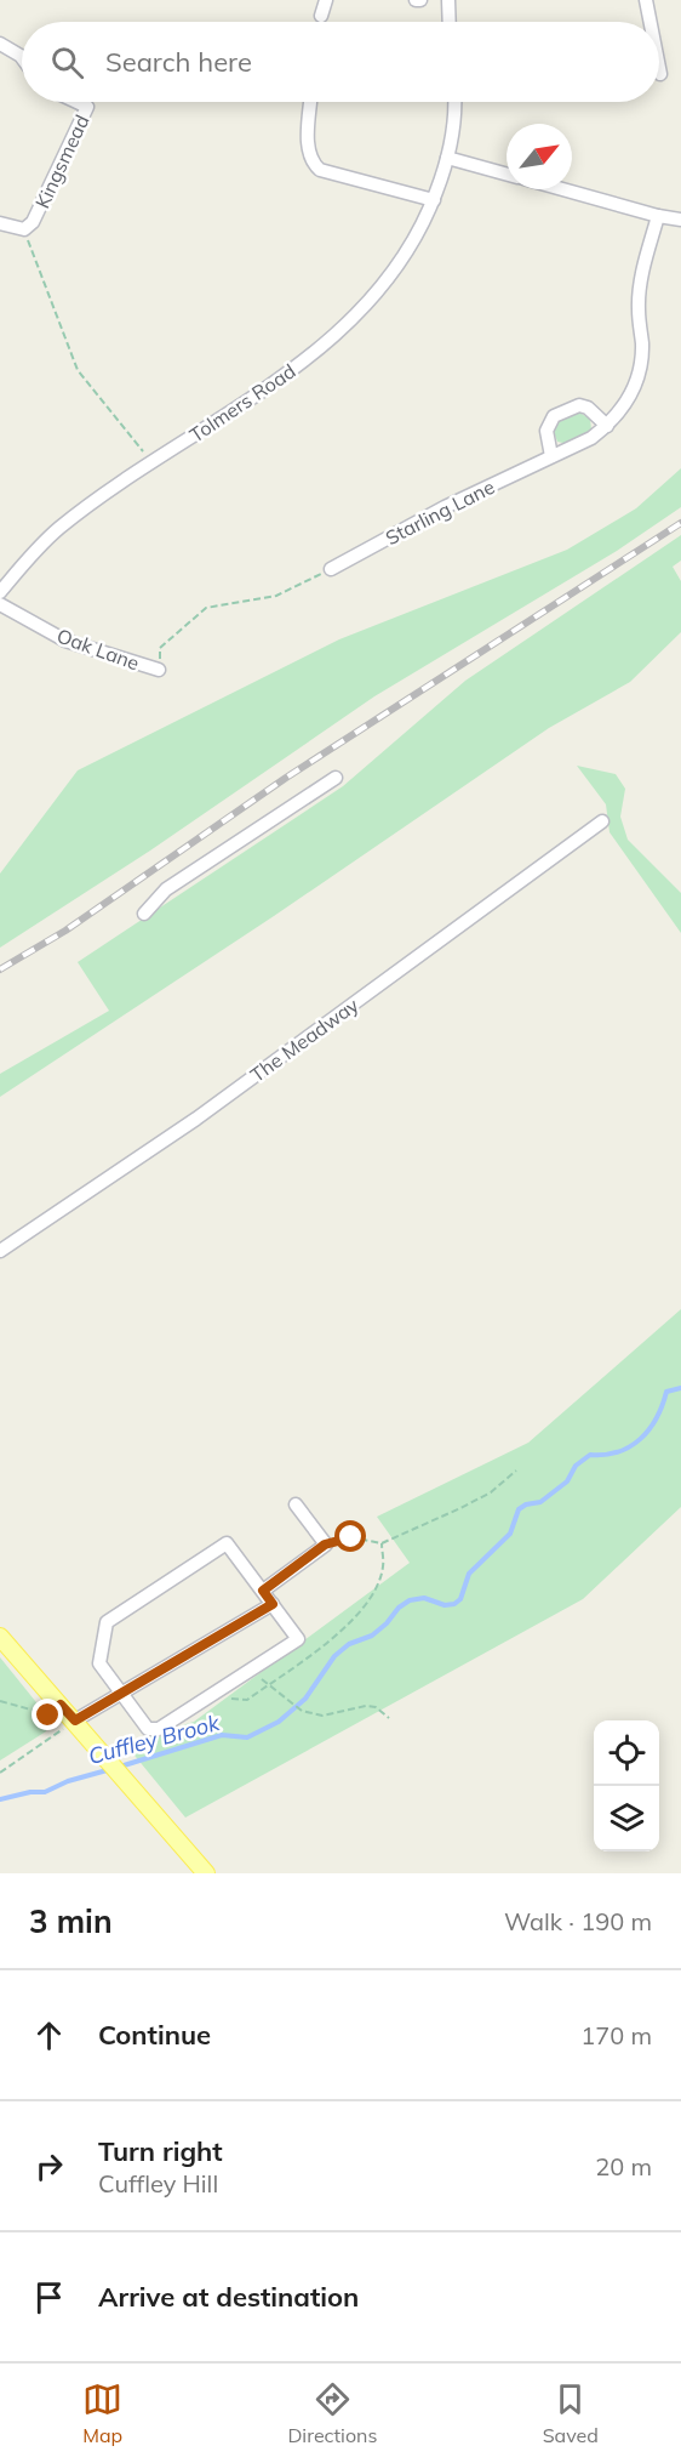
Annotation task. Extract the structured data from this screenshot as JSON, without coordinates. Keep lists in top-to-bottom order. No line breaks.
{"streets":{"street":["Kingsmead","Tolmers Road","Starling Lane","Oak Lane","The Meadway"]},"water":["Cuffley Brook"],"north":"top right","page":{"search":"Search here","heading":["3 min","Walk · 190 m"],"list":[["Continue","170 m"],["Turn right","Cuffley Hill","20 m"],"Arrive at destination"],"nav":["Map","Directions","Saved"]}}
